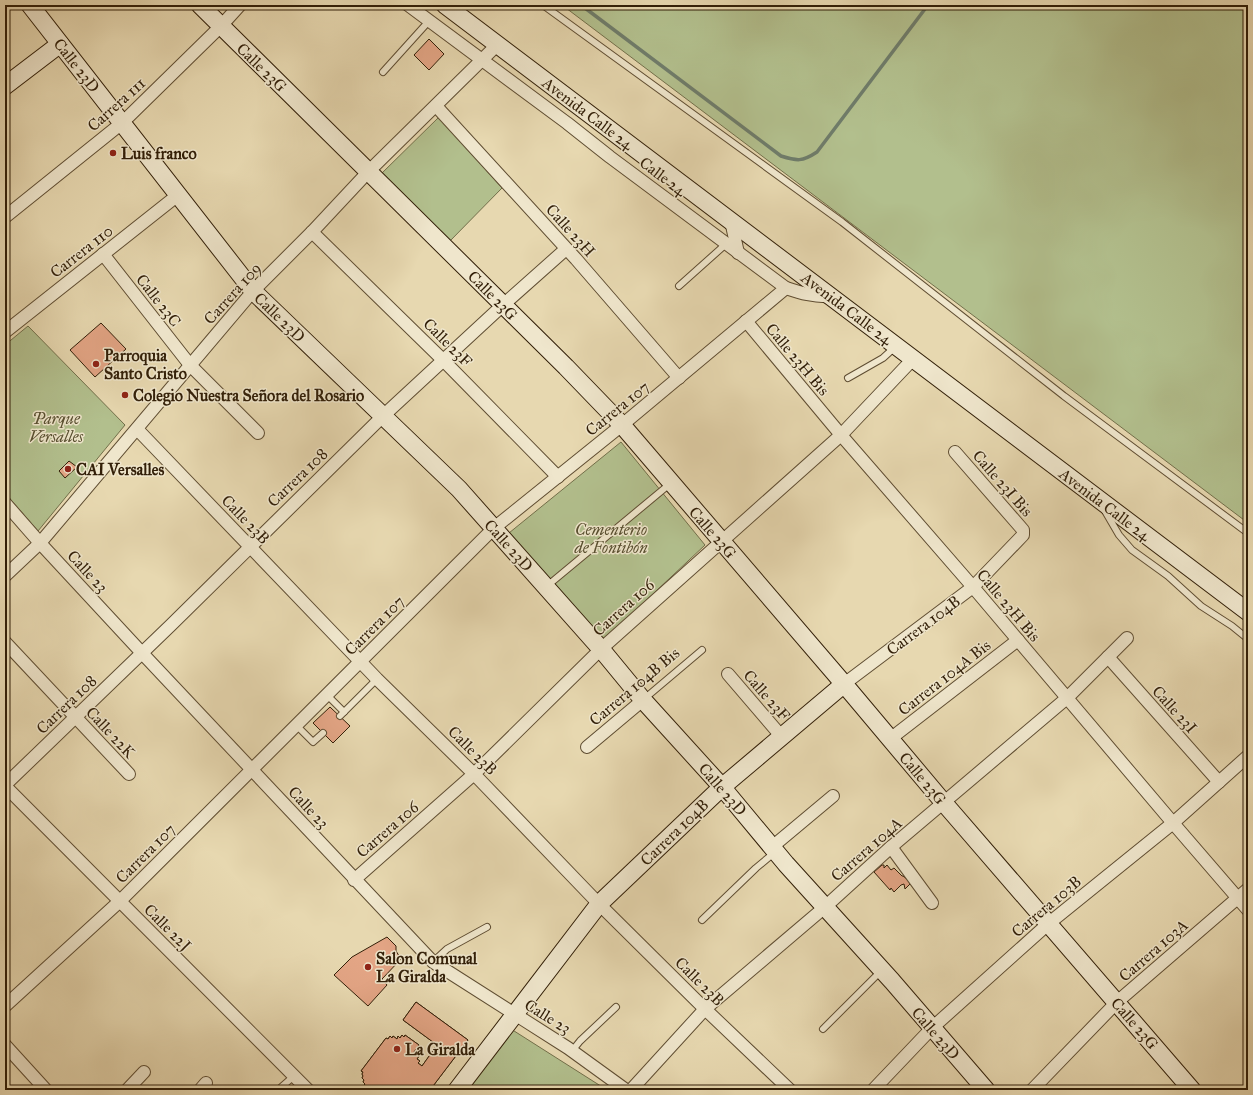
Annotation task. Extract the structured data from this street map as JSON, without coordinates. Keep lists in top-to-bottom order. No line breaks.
{"streets":{"street":["Calle 23D","Calle 23G","Carrera 111","Avenida Calle 24","Calle 24","Calle 23H","Carrera 110","Carrera 109","Calle 23C","Calle 23F","Calle 23H Bis","Carrera 107","Carrera 108","Calle 23I Bis","Calle 23B","Calle 23","Carrera 106","Carrera 104B","Carrera 104A Bis","Carrera 104B Bis","Calle 23I","Calle 22K","Carrera 104A","Carrera 103B","Calle 22J","Carrera 103A"]},"crossings":[["Calle 23D","Carrera 111"],["Calle 23D","Carrera 110"],["Calle 23D","Carrera 109"],["Calle 23D","Carrera 107"],["Calle 23D","Carrera 108"],["Calle 23D","Carrera 106"],["Calle 23D","Carrera 104B"],["Calle 23D","Carrera 104B Bis"],["Calle 23D","Carrera 104A"],["Calle 23D","Carrera 103B"],["Calle 23G","Carrera 111"],["Calle 23G","Carrera 109"],["Calle 23G","Carrera 107"],["Calle 23G","Carrera 108"],["Calle 23G","Carrera 106"],["Calle 23G","Carrera 104B"],["Calle 23G","Carrera 104A Bis"],["Calle 23G","Carrera 104A"],["Calle 23G","Carrera 103B"],["Calle 23G","Carrera 103A"],["Avenida Calle 24","Calle 24"],["Avenida Calle 24","Carrera 109"],["Avenida Calle 24","Carrera 106"],["Calle 24","Carrera 109"],["Calle 24","Carrera 107"],["Calle 23H","Carrera 109"],["Calle 23H","Carrera 107"],["Calle 23H","Carrera 108"],["Carrera 110","Calle 23C"],["Carrera 109","Calle 23C"],["Carrera 109","Calle 23F"],["Carrera 109","Calle 23B"],["Carrera 109","Calle 23"],["Calle 23F","Carrera 107"],["Calle 23F","Carrera 108"],["Calle 23F","Carrera 104B"],["Calle 23H Bis","Carrera 107"],["Calle 23H Bis","Carrera 106"],["Calle 23H Bis","Carrera 104B"],["Calle 23H Bis","Carrera 104A Bis"],["Calle 23H Bis","Carrera 104A"],["Calle 23H Bis","Carrera 103B"],["Calle 23H Bis","Carrera 103A"],["Carrera 107","Calle 23B"],["Carrera 107","Calle 23"],["Carrera 107","Calle 22J"],["Carrera 108","Calle 23B"],["Carrera 108","Calle 23"],["Carrera 108","Calle 22K"],["Carrera 108","Calle 22J"],["Calle 23I Bis","Carrera 104B"],["Calle 23B","Carrera 106"],["Calle 23B","Carrera 104B"],["Calle 23B","Carrera 104A"],["Calle 23","Carrera 106"],["Calle 23","Carrera 104B"],["Calle 23I","Carrera 104A"],["Calle 23I","Carrera 103B"]],"parks":["Parque Versalles","Cementerio de Fontibón"],"places":["Luis franco","Parroquia Santo Cristo","Colegio Nuestra Señora del Rosario","CAI Versalles","Salon Comunal La Giralda","La Giralda"]}
